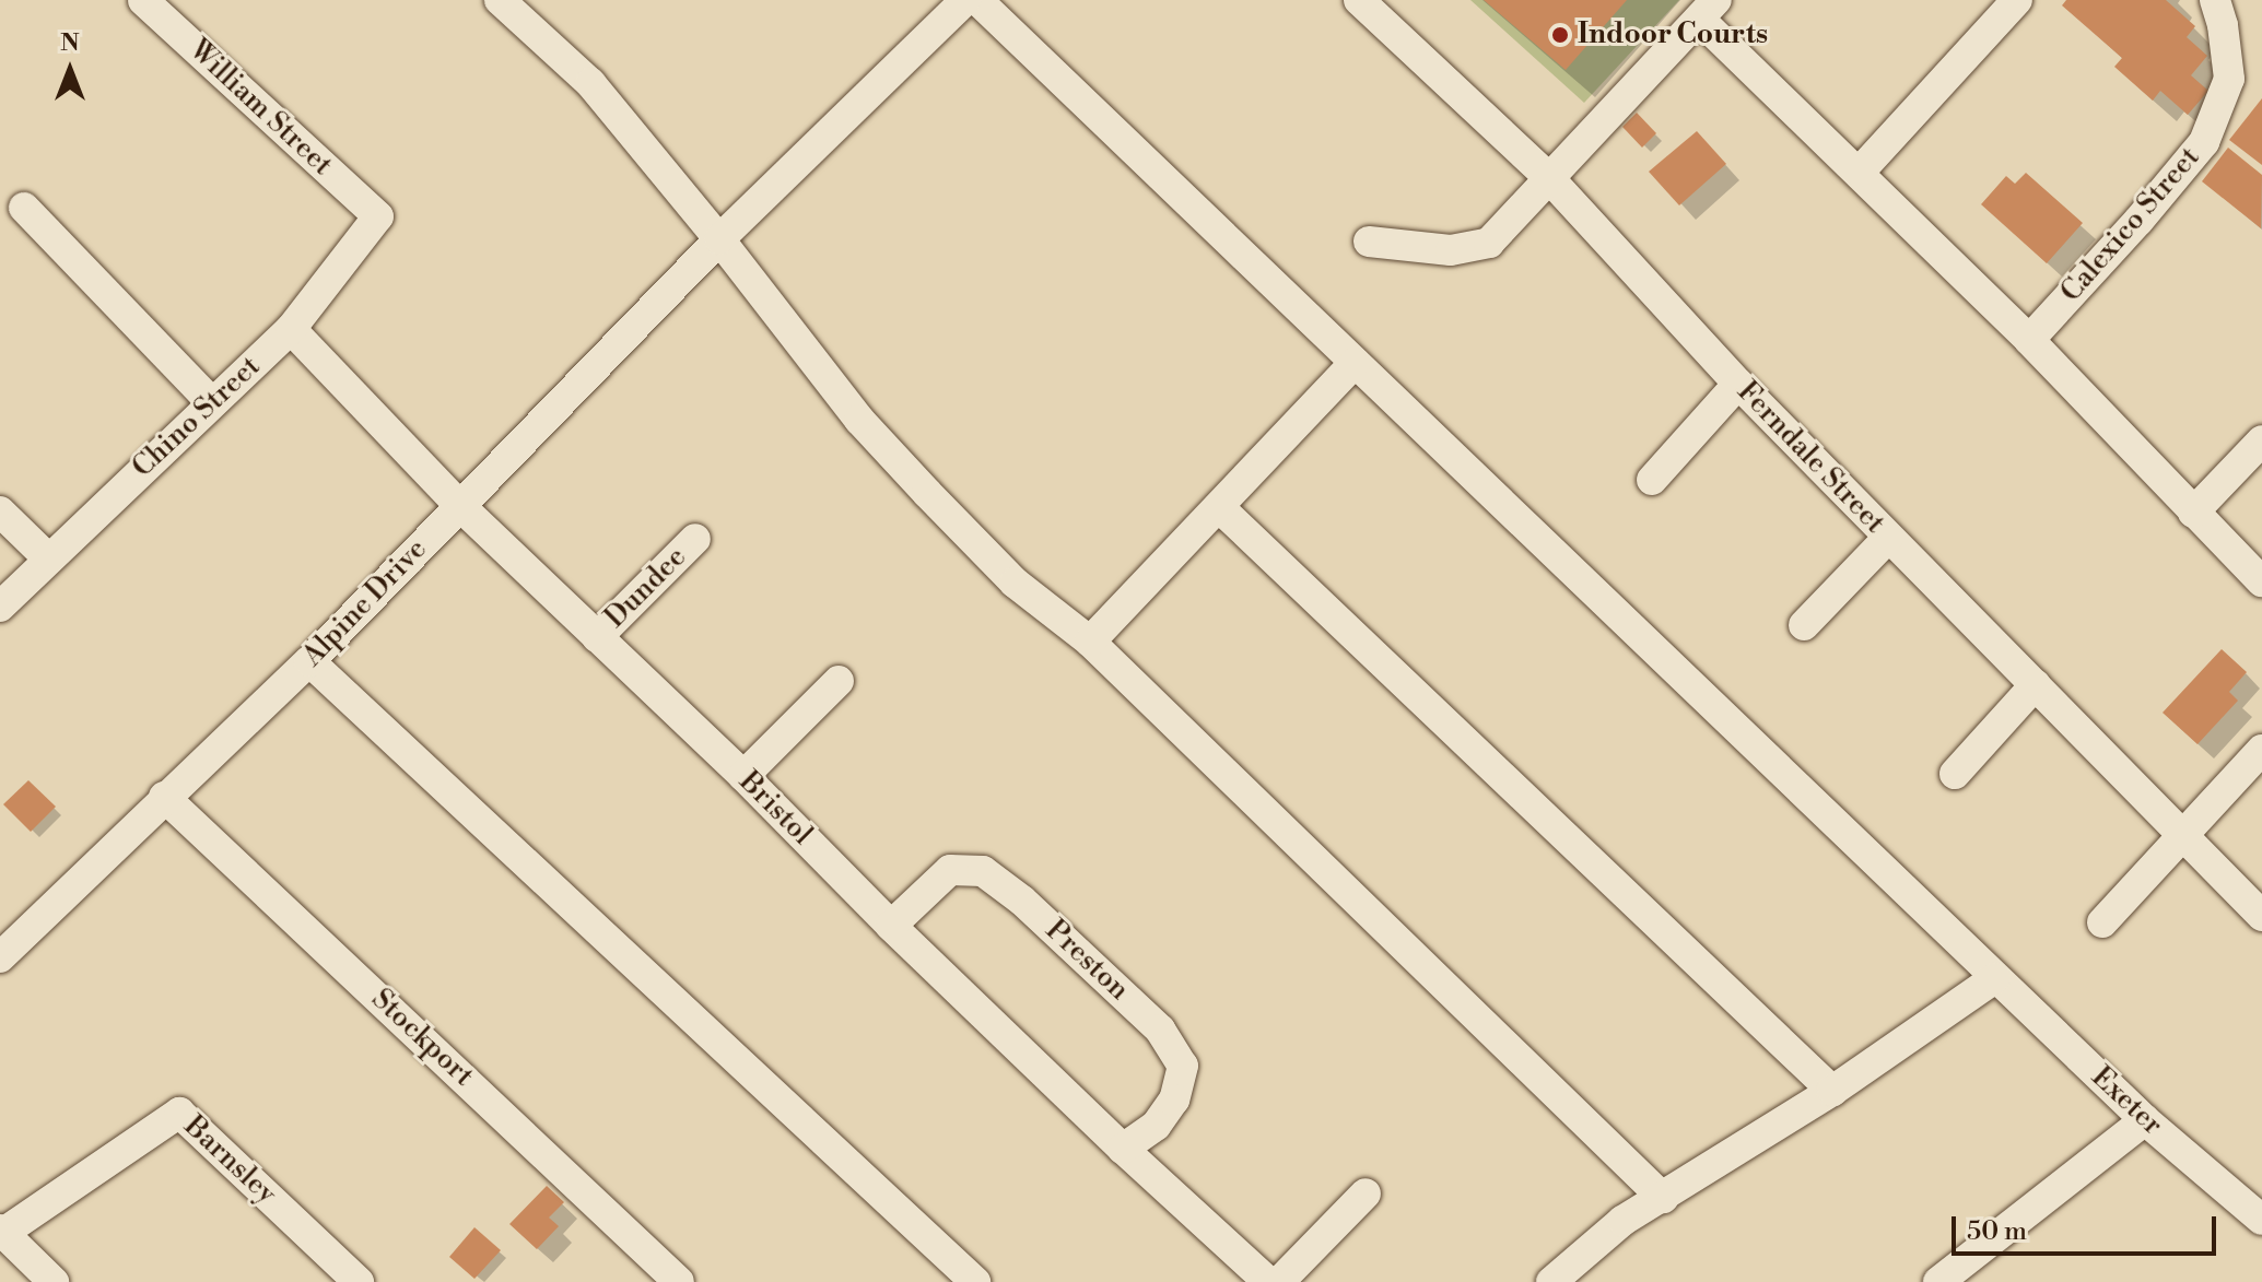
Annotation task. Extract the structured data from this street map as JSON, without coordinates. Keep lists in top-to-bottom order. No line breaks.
{"streets":{"street":["William Street","Calexico Street","Chino Street","Ferndale Street","Dundee","Alpine Drive","Bristol","Preston","Stockport","Exeter","Barnsley"]},"crossings":[["William Street","Chino Street"],["Chino Street","Bristol"],["Dundee","Bristol"],["Alpine Drive","Bristol"],["Alpine Drive","Stockport"],["Bristol","Preston"]],"places":["Indoor Courts"],"scale_bar":"50 m","north":"top"}
